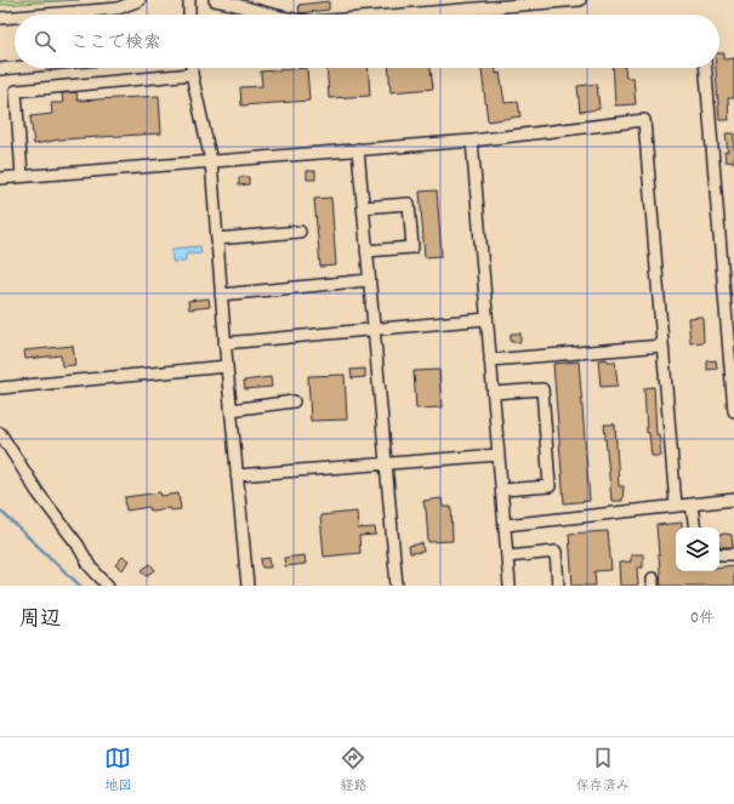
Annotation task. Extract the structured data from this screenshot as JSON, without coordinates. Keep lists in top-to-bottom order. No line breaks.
{"page":{"search":"ここで検索","heading":["周辺","0件"],"nav":["地図","経路","保存済み"]}}
